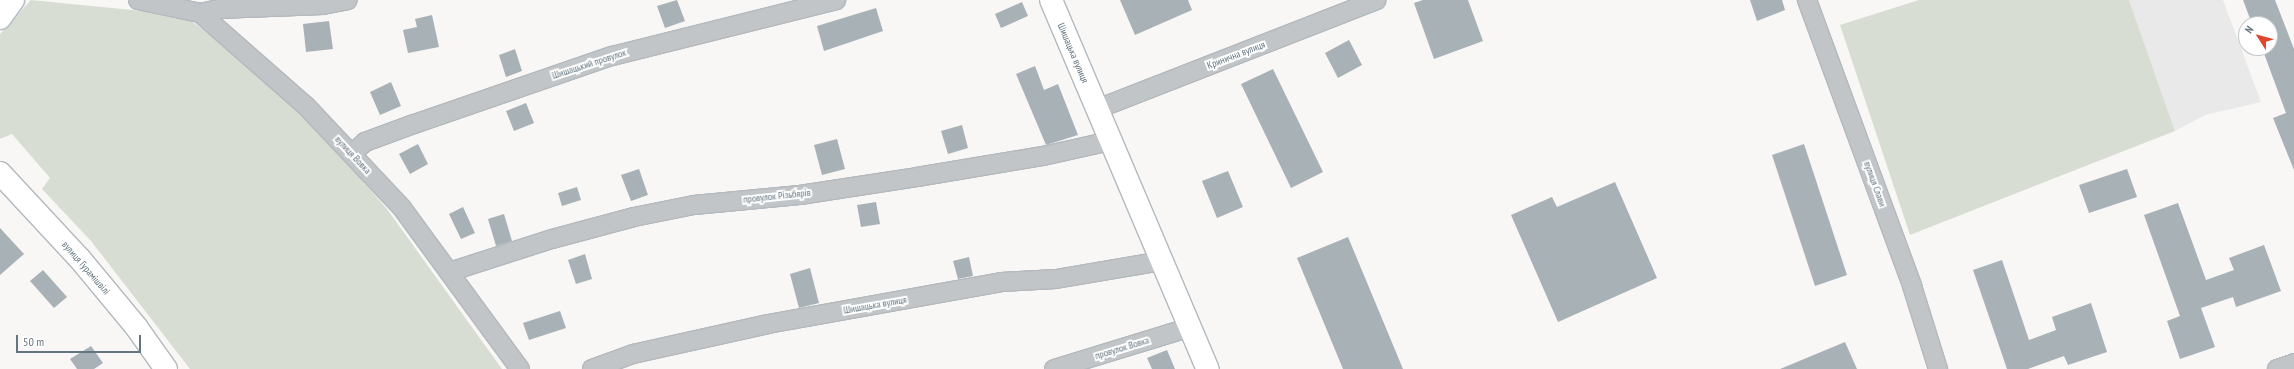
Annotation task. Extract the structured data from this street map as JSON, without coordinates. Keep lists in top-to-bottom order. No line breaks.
{"streets":{"street":["Шишацька вулиця","Кринична вулиця","Шишацький провулок","вулиця Вовка","вулиця Слави","провулок Різьбярів","вулиця Гурамішвілі","провулок Вовка"]},"crossings":[["Шишацька вулиця","Кринична вулиця"],["Шишацька вулиця","провулок Різьбярів"],["Шишацька вулиця","провулок Вовка"],["Шишацький провулок","вулиця Вовка"],["вулиця Вовка","провулок Різьбярів"]],"scale_bar":"50 m","north":"top left"}
